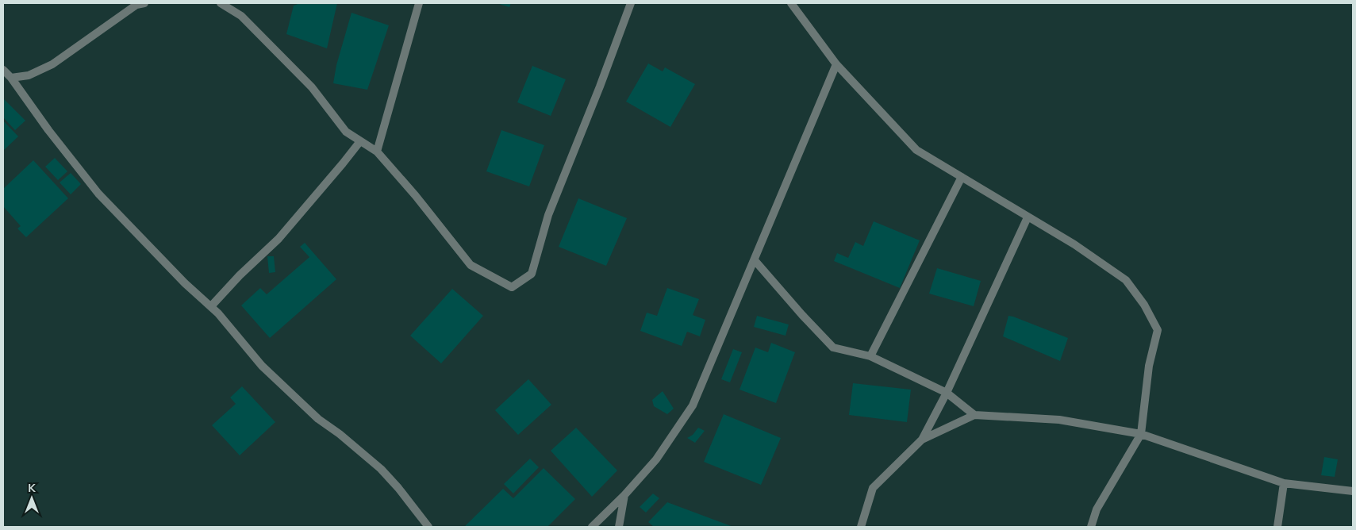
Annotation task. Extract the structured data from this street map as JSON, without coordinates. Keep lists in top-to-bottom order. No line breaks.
{"north":"top"}
